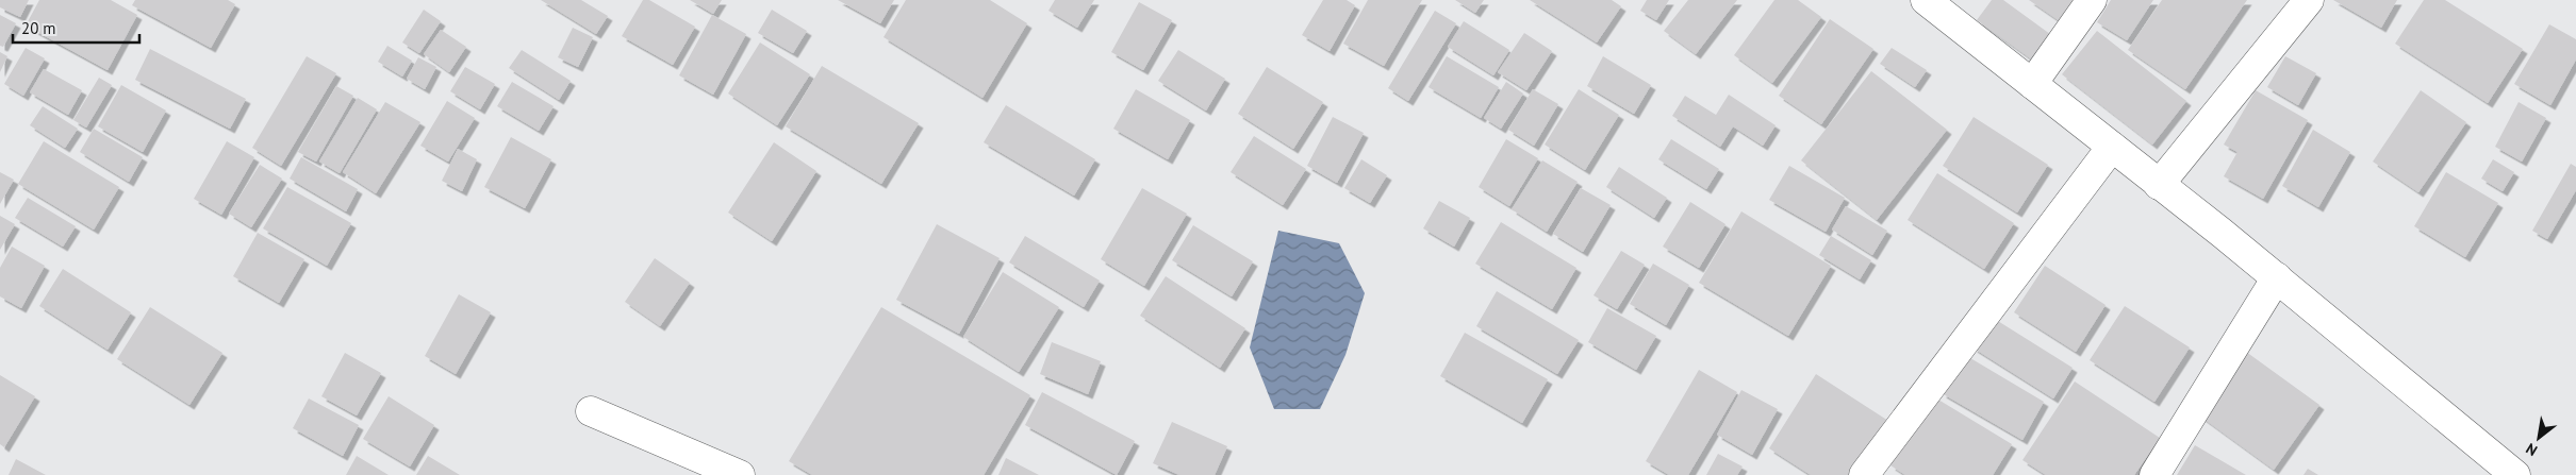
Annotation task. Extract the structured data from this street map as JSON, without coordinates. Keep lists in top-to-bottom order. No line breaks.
{"scale_bar":"20 m","north":"bottom left"}
